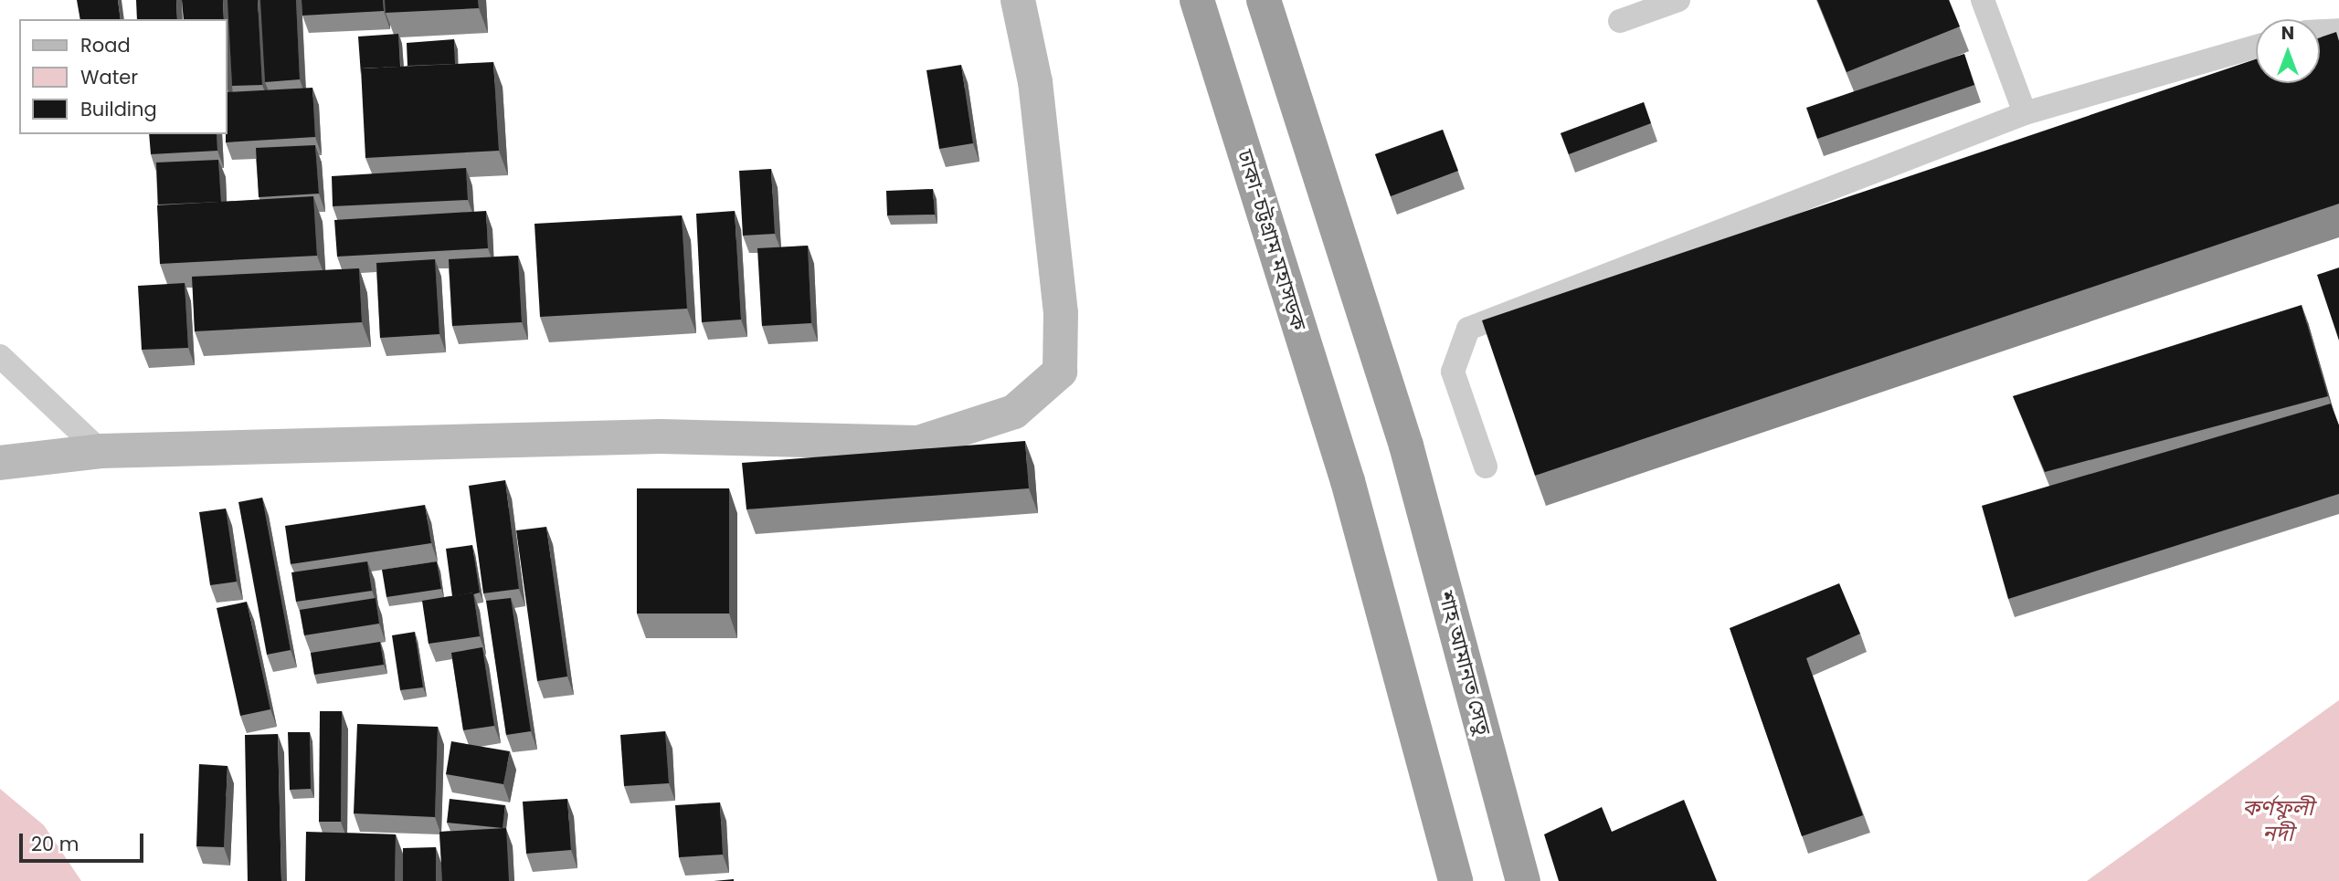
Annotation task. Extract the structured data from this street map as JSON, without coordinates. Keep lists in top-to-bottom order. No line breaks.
{"streets":{"highway":["ঢাকা-চট্টগ্রাম মহাসড়ক","শাহ আমানত সেতু"]},"water":["কর্ণফুলী নদী"],"legend":["Road","Water","Building"],"scale_bar":"20 m","north":"top"}
